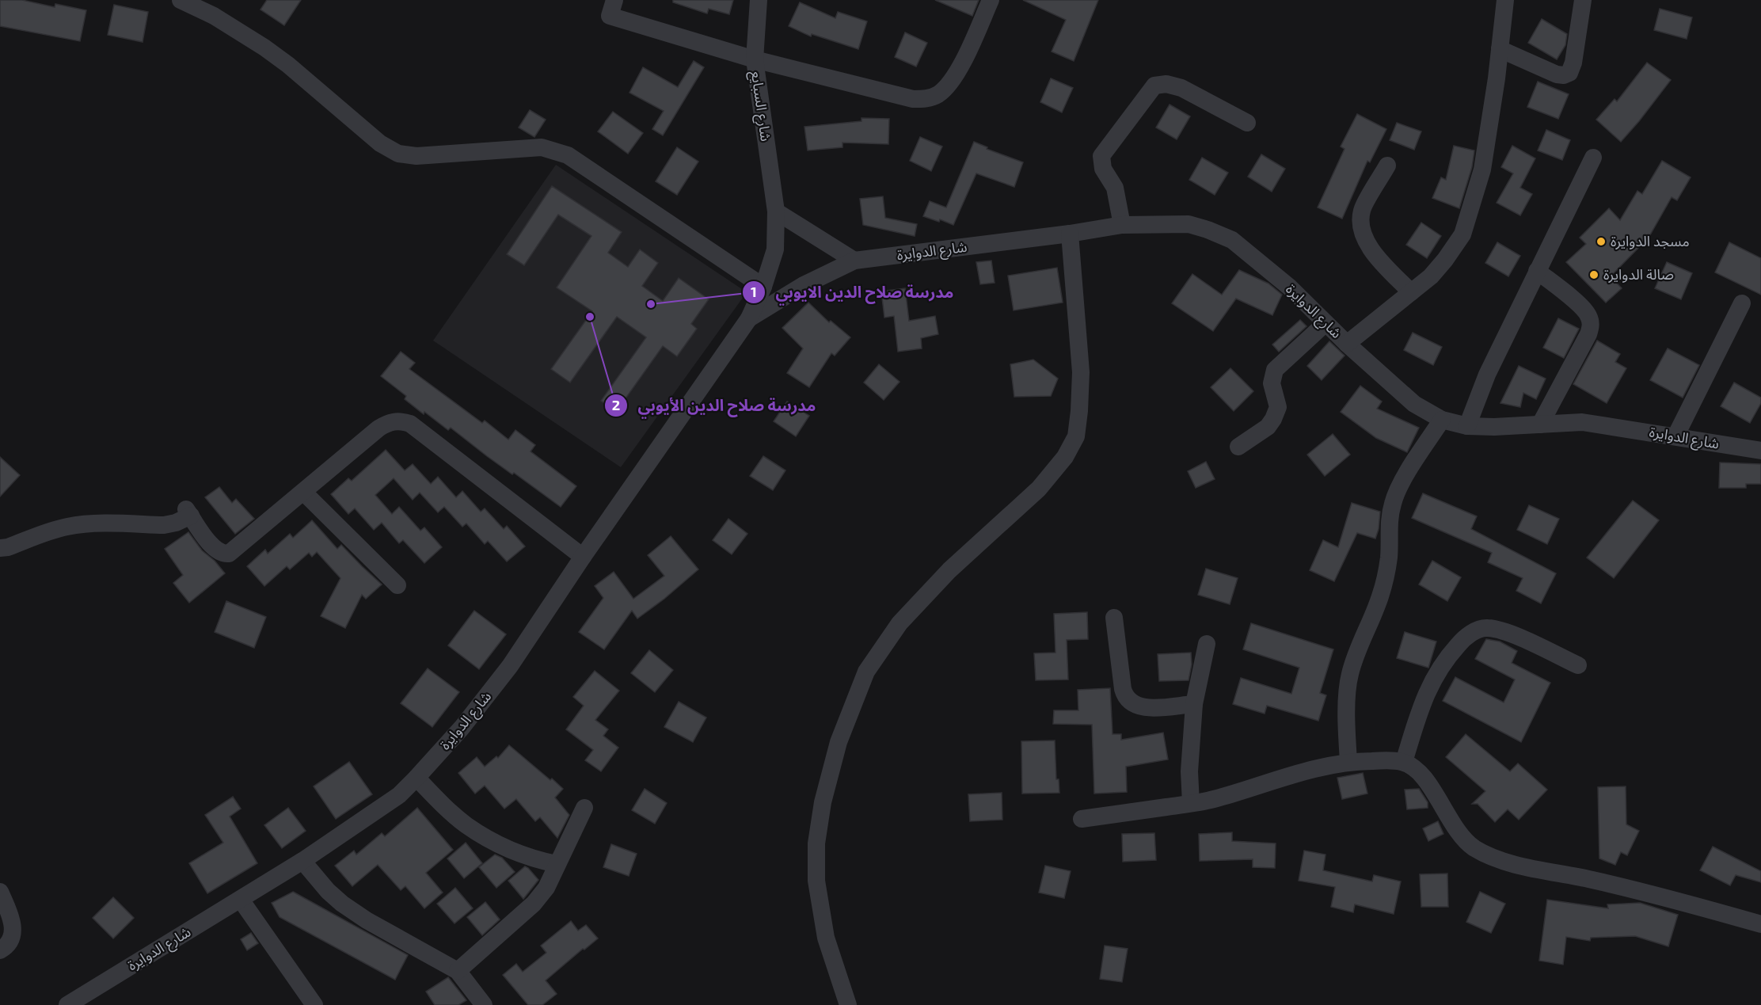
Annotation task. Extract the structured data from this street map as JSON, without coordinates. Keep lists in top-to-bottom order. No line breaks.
{"streets":{"street":["شارع السبايع","شارع الدوايرة"]},"crossings":[["شارع السبايع","شارع الدوايرة"]],"places":["مسجد الدوايرة","صالة الدوايرة","مدرسة صلاح الدين الايوبي","مدرسة صلاح الدين الأيوبي"]}
